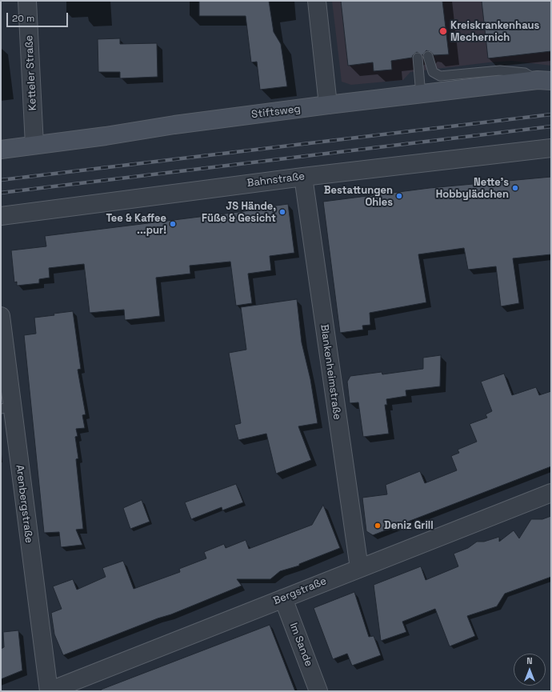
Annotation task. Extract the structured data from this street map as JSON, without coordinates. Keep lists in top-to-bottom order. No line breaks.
{"streets":{"street":["Ketteler Straße","Stiftsweg","Bahnstraße","Blankenheimstraße","Arenbergstraße","Bergstraße","Im Sande"]},"crossings":[["Ketteler Straße","Stiftsweg"],["Bahnstraße","Blankenheimstraße"],["Blankenheimstraße","Bergstraße"],["Arenbergstraße","Bergstraße"],["Bergstraße","Im Sande"]],"places":["Kreiskrankenhaus Mechernich","Nette's Hobbylädchen","Bestattungen Ohles","JS Hände, Füße & Gesicht","Tee & Kaffee ...pur!","Deniz Grill"],"scale_bar":"20 m","north":"top"}
